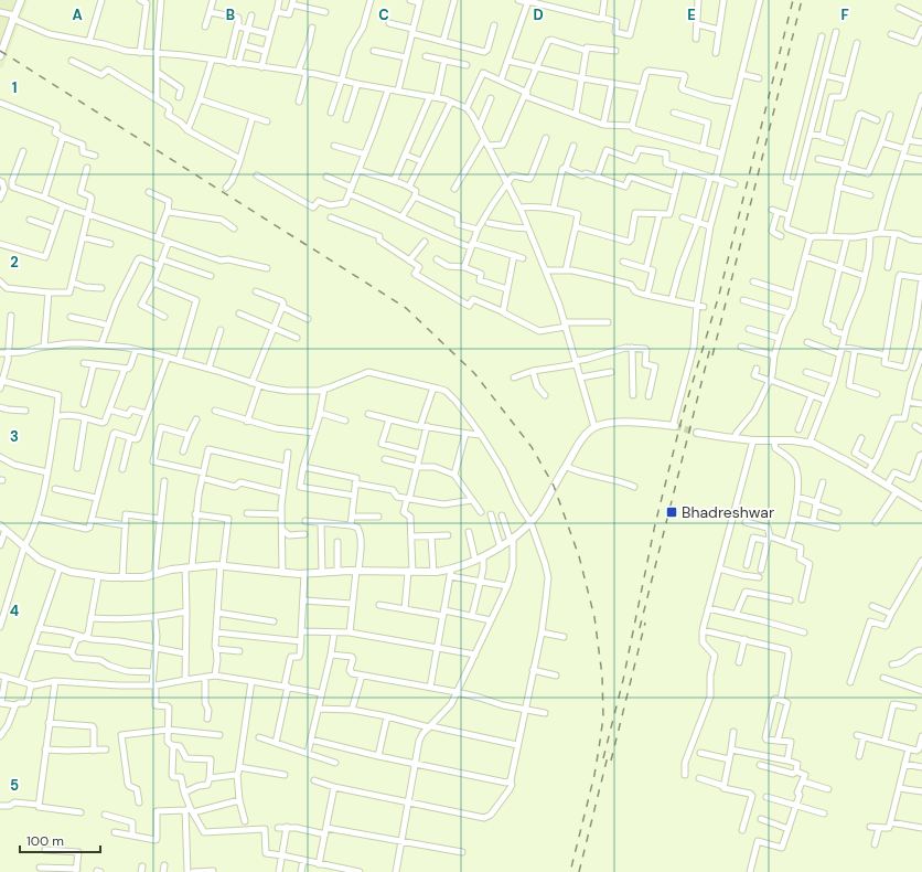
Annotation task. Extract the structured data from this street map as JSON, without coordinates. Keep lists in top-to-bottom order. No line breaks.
{"places":{"transit":["Bhadreshwar"]},"scale_bar":"100 m","grid":{"columns":["A","B","C","D","E","F"],"rows":["1","2","3","4","5"]}}
